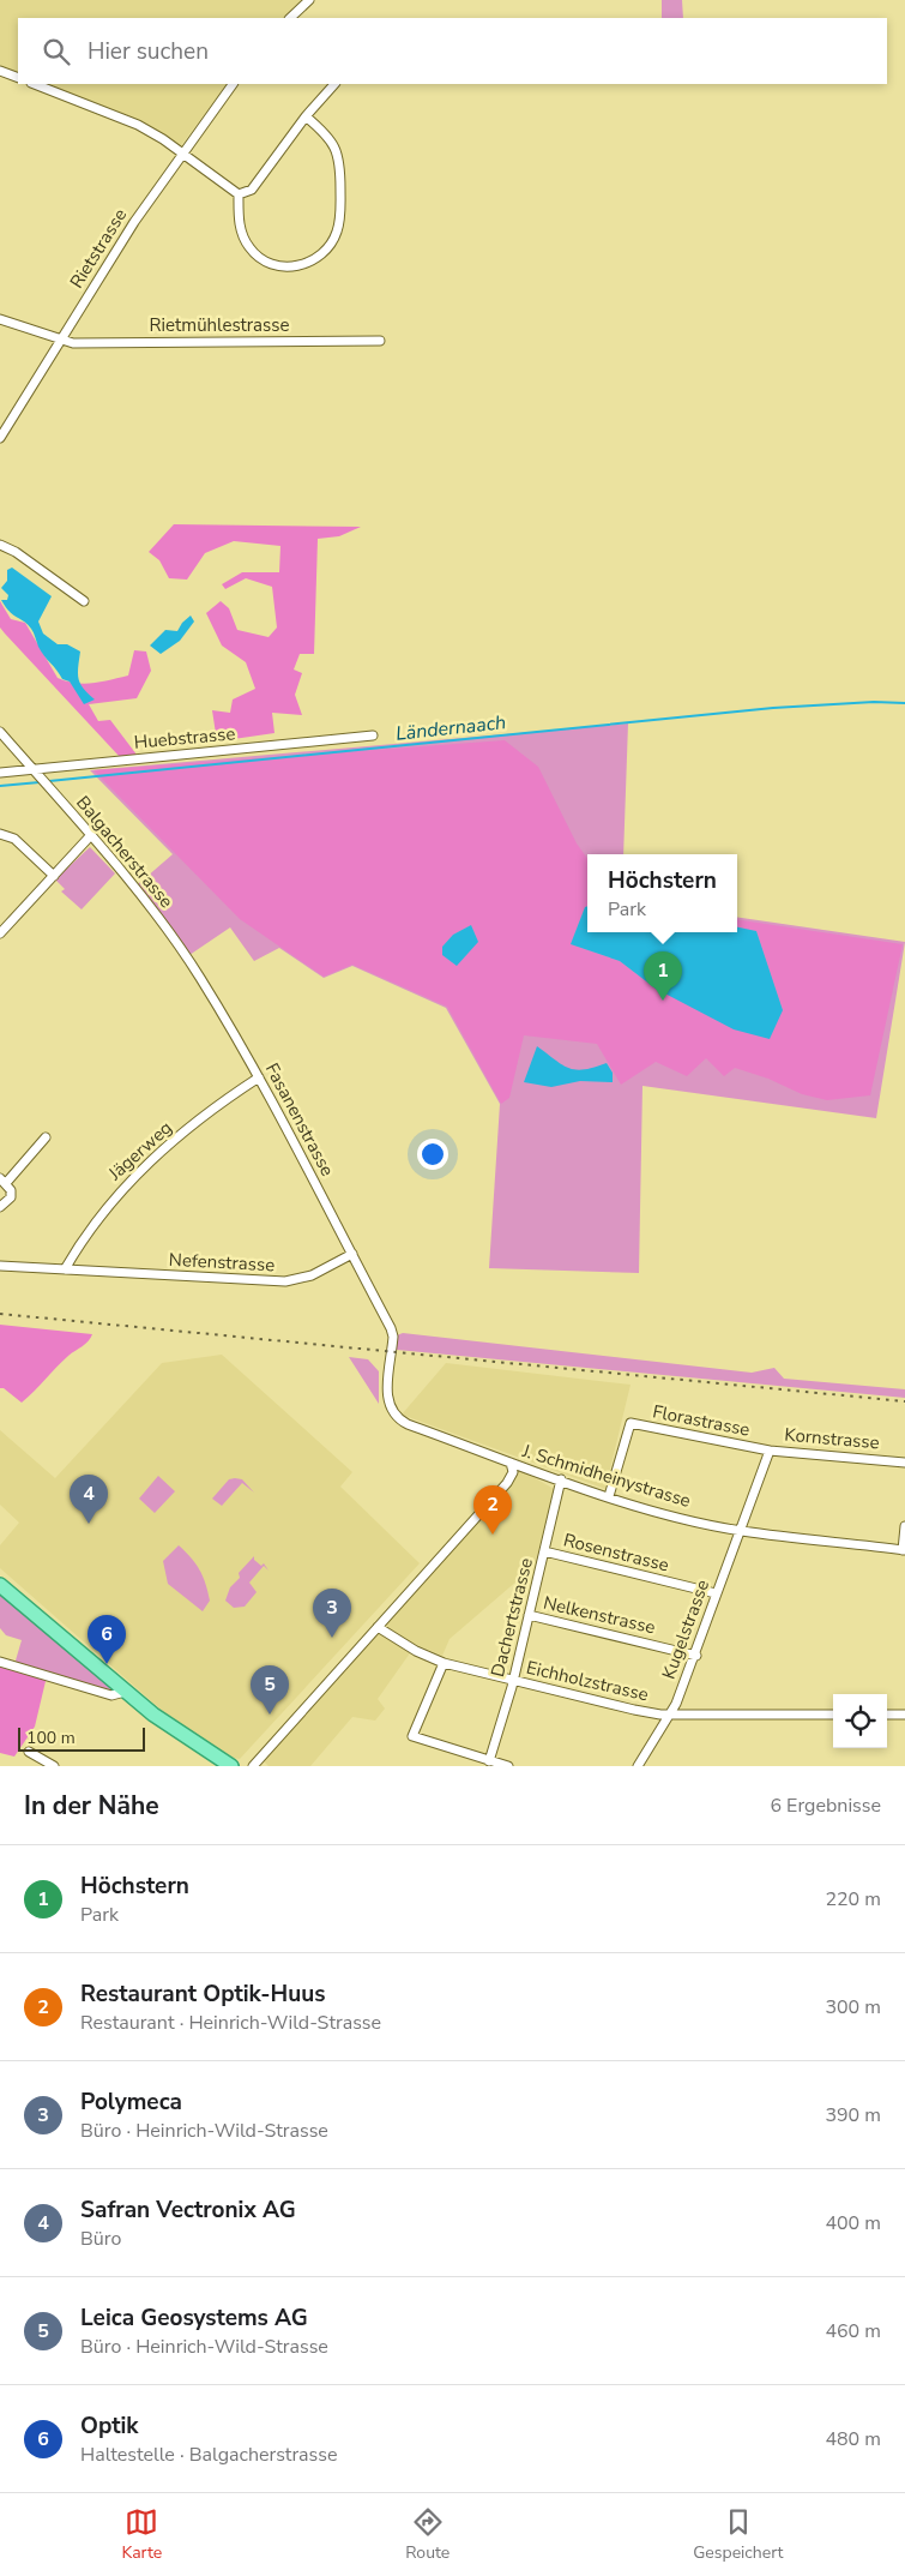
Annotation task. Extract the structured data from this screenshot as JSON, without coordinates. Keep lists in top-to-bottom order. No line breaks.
{"streets":{"street":["Rietstrasse","Rietmühlestrasse","Huebstrasse","Balgacherstrasse","Fasanenstrasse","Jägerweg","Nefenstrasse","Florastrasse","Kornstrasse","J. Schmidheinystrasse","Rosenstrasse","Nelkenstrasse","Dachertstrasse","Kugelstrasse","Eichholzstrasse"]},"crossings":[["Rietstrasse","Rietmühlestrasse"],["Huebstrasse","Balgacherstrasse"],["Balgacherstrasse","Fasanenstrasse"],["Fasanenstrasse","Jägerweg"],["Fasanenstrasse","Nefenstrasse"],["Fasanenstrasse","J. Schmidheinystrasse"],["Jägerweg","Nefenstrasse"],["Nefenstrasse","J. Schmidheinystrasse"],["Florastrasse","Kornstrasse"],["Florastrasse","J. Schmidheinystrasse"],["Kornstrasse","J. Schmidheinystrasse"],["Kornstrasse","Kugelstrasse"],["J. Schmidheinystrasse","Dachertstrasse"],["J. Schmidheinystrasse","Kugelstrasse"],["Rosenstrasse","Dachertstrasse"],["Rosenstrasse","Kugelstrasse"],["Nelkenstrasse","Dachertstrasse"],["Nelkenstrasse","Kugelstrasse"],["Dachertstrasse","Eichholzstrasse"],["Kugelstrasse","Eichholzstrasse"]],"water":["Ländernaach"],"scale_bar":"100 m","page":{"search":"Hier suchen","popup":["Höchstern","Park"],"pins":["1","4","2","3","6","5"],"scale":"100 m","heading":["In der Nähe","6 Ergebnisse"],"list":[{"mark":"1","name":"Höchstern","note":"Park","value":"220 m"},{"mark":"2","name":"Restaurant Optik-Huus","note":"Restaurant · Heinrich-Wild-Strasse","value":"300 m"},{"mark":"3","name":"Polymeca","note":"Büro · Heinrich-Wild-Strasse","value":"390 m"},{"mark":"4","name":"Safran Vectronix AG","note":"Büro","value":"400 m"},{"mark":"5","name":"Leica Geosystems AG","note":"Büro · Heinrich-Wild-Strasse","value":"460 m"},{"mark":"6","name":"Optik","note":"Haltestelle · Balgacherstrasse","value":"480 m"}],"nav":["Karte","Route","Gespeichert"]}}
